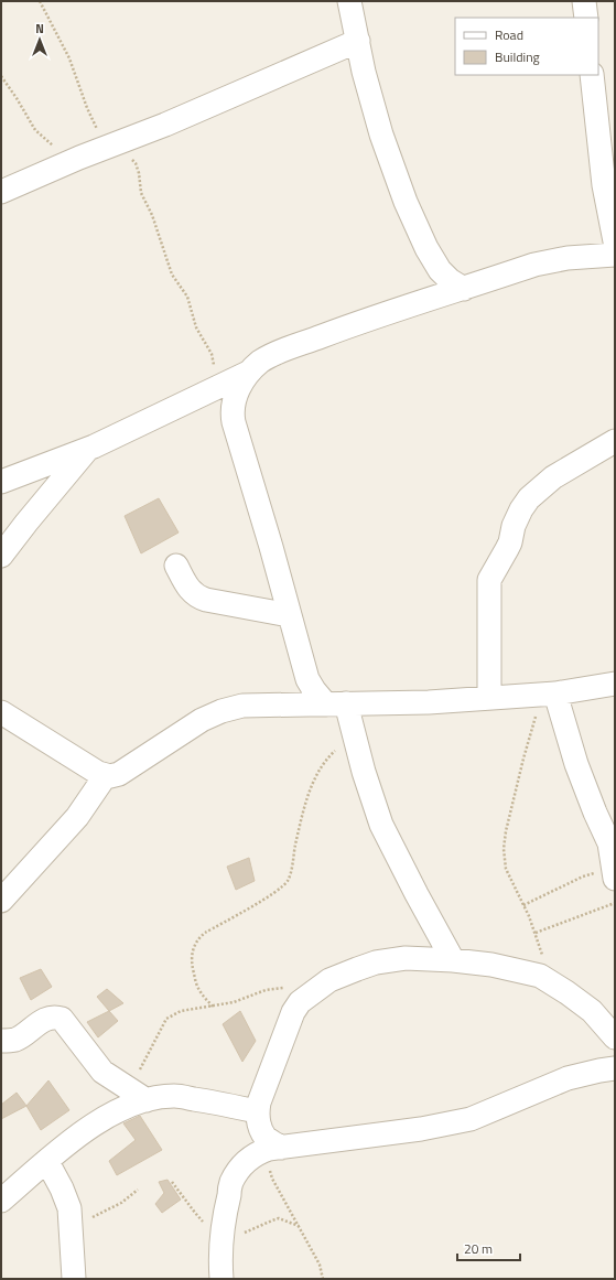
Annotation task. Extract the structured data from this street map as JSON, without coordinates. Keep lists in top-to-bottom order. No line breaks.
{"legend":["Road","Building"],"scale_bar":"20 m","north":"top"}
